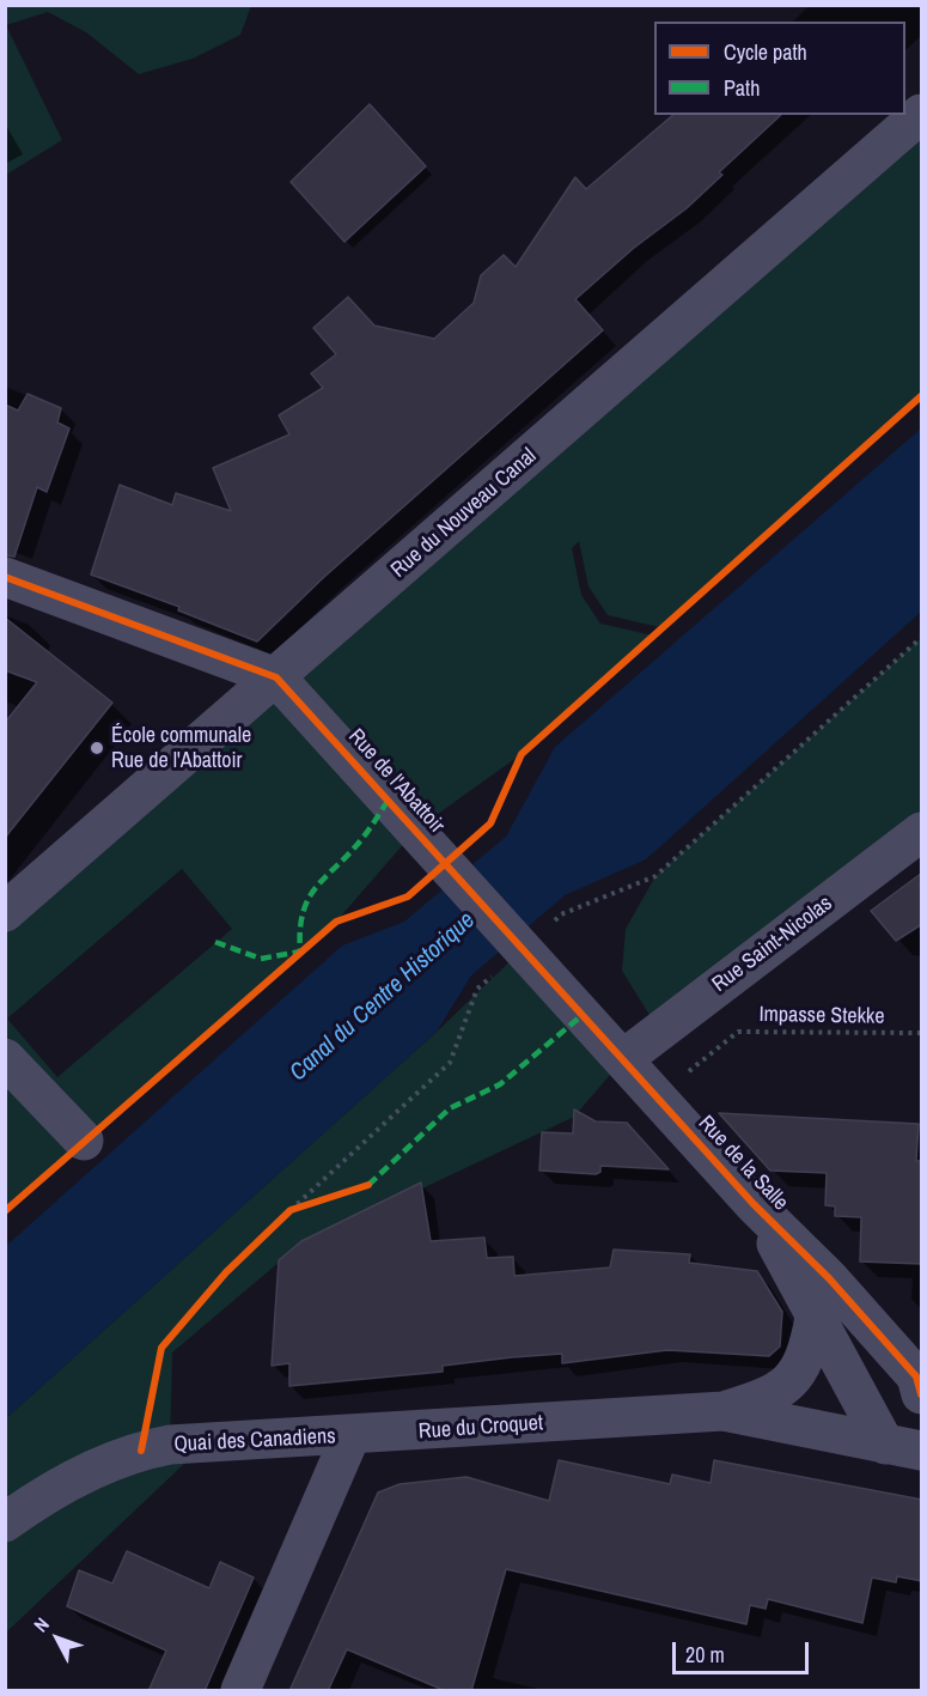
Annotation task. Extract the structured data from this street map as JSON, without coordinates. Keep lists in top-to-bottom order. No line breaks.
{"streets":{"street":["Rue du Nouveau Canal","Rue de l'Abattoir","Rue Saint-Nicolas","Rue de la Salle","Rue du Croquet","Quai des Canadiens"],"path":["Impasse Stekke"]},"crossings":[["Rue du Nouveau Canal","Rue de l'Abattoir"],["Rue de l'Abattoir","Rue de la Salle"],["Rue Saint-Nicolas","Rue de la Salle"],["Impasse Stekke","Rue de la Salle"],["Rue de la Salle","Rue du Croquet"],["Rue du Croquet","Quai des Canadiens"]],"water":["Canal du Centre Historique"],"places":["École communale Rue de l'Abattoir"],"legend":["Cycle path","Path"],"scale_bar":"20 m","north":"top left"}
